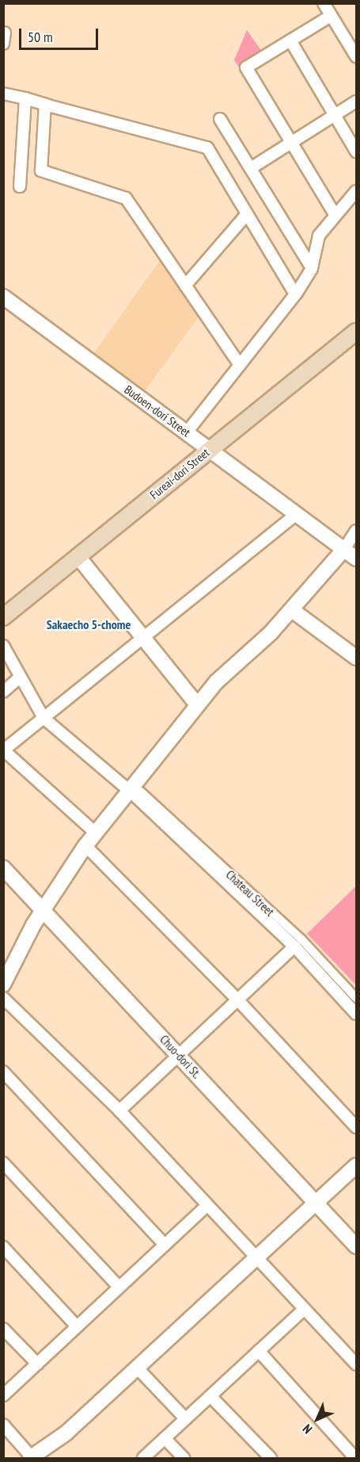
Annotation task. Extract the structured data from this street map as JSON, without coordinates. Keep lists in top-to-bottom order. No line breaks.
{"streets":{"main road":["Fureai-dori Street"],"street":["Budoen-dori Street","Chateau Street","Chuo-dori St."]},"crossings":[["Budoen-dori Street","Fureai-dori Street"]],"districts":["Sakaecho 5-chome"],"scale_bar":"50 m","north":"bottom left"}
